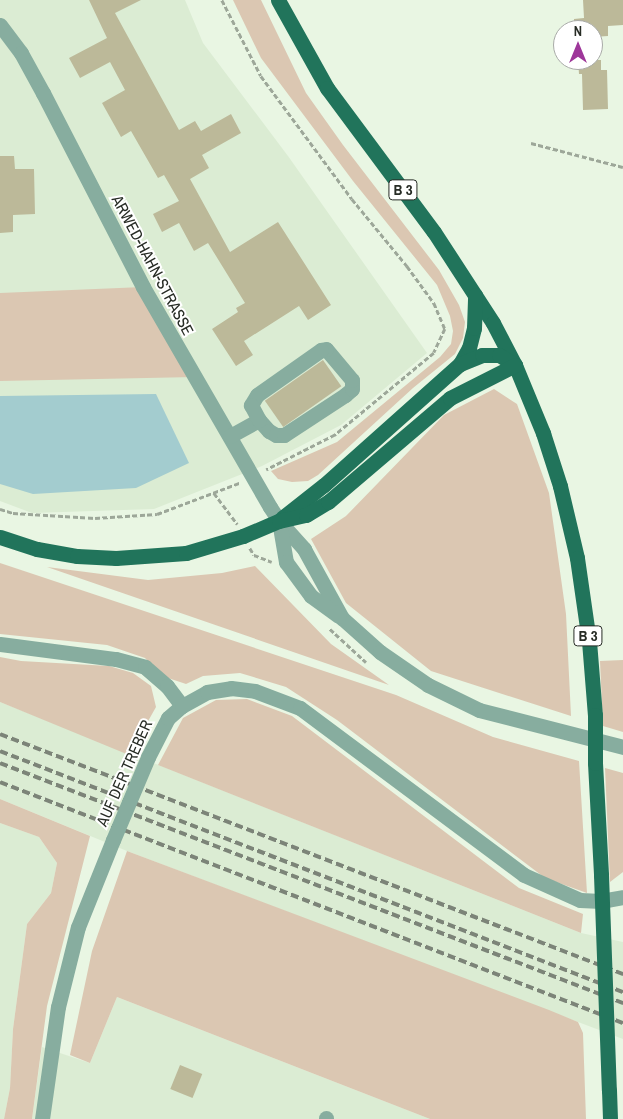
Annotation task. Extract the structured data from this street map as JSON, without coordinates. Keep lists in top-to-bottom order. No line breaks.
{"streets":{"main road":["B 3"],"street":["ARWED-HAHN-STRASSE","AUF DER TREBER"]},"north":"top"}
